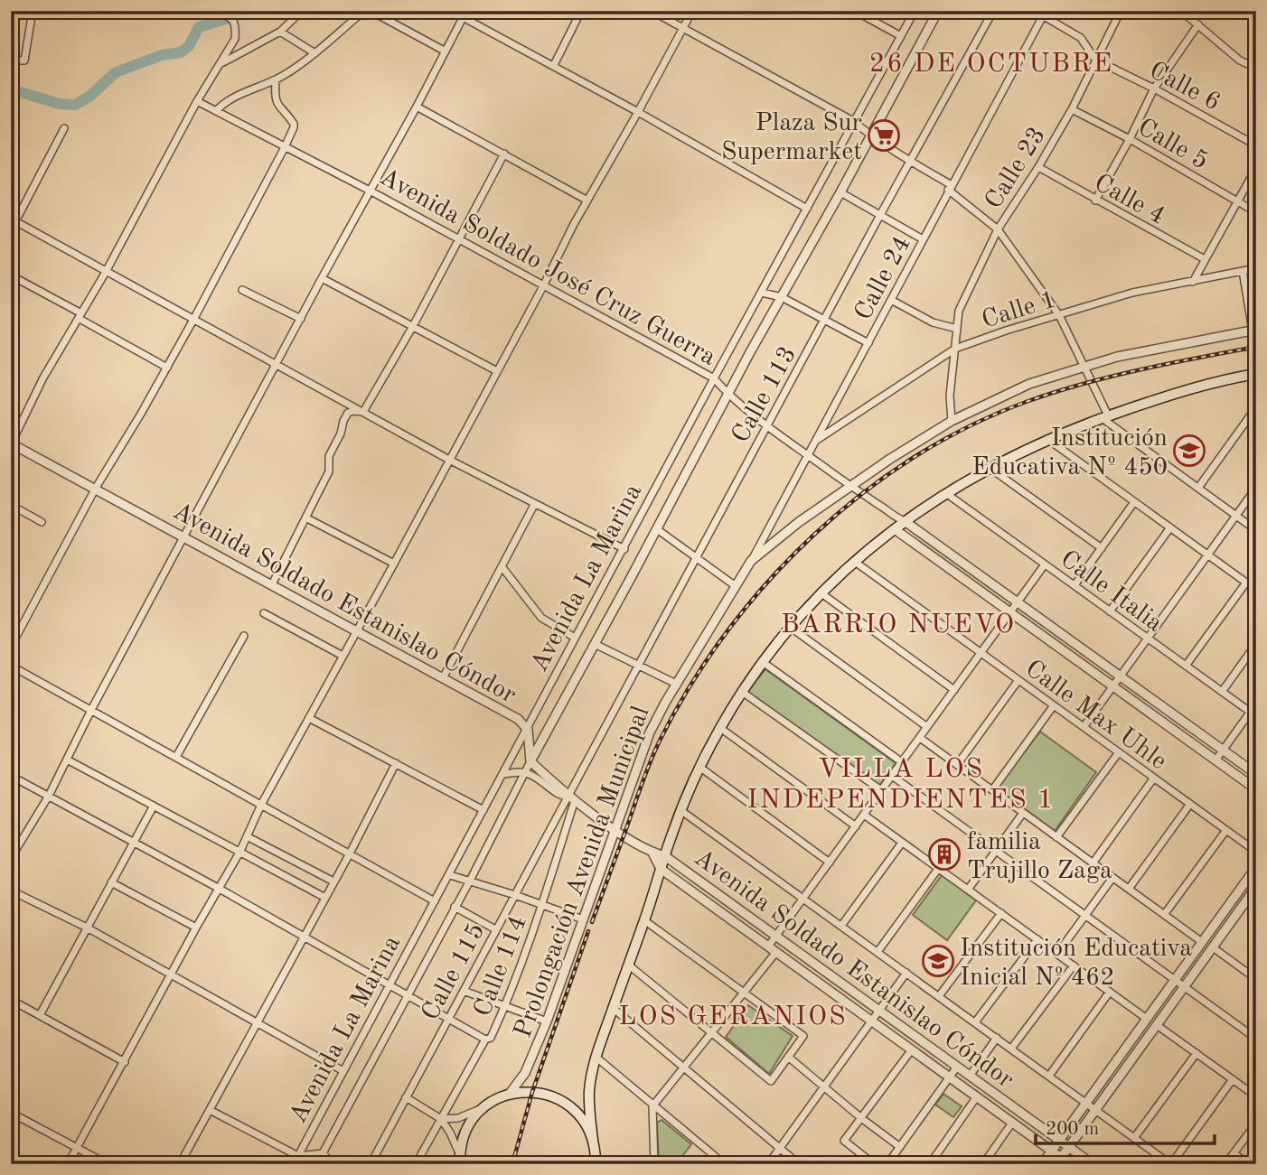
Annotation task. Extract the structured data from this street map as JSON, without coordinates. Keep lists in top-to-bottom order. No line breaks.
{"streets":{"main road":["Prolongación Avenida Municipal"],"street":["Calle 6","Calle 5","Calle 23","Calle 4","Avenida Soldado José Cruz Guerra","Calle 24","Calle 1","Calle 113","Avenida La Marina","Calle Italia","Avenida Soldado Estanislao Cóndor","Calle Max Uhle","Calle 114","Calle 115"]},"crossings":[["Calle 6","Calle 23"],["Calle 5","Calle 23"],["Calle 23","Calle 4"],["Calle 23","Calle 1"],["Calle 23","Prolongación Avenida Municipal"],["Avenida Soldado José Cruz Guerra","Calle 24"],["Avenida Soldado José Cruz Guerra","Calle 113"],["Avenida Soldado José Cruz Guerra","Avenida La Marina"],["Avenida Soldado José Cruz Guerra","Prolongación Avenida Municipal"],["Calle 24","Calle 1"],["Calle 24","Prolongación Avenida Municipal"],["Calle 113","Avenida Soldado Estanislao Cóndor"],["Calle 113","Calle 114"],["Calle 113","Calle 115"],["Avenida La Marina","Avenida Soldado Estanislao Cóndor"],["Calle Italia","Prolongación Avenida Municipal"],["Avenida Soldado Estanislao Cóndor","Prolongación Avenida Municipal"],["Avenida Soldado Estanislao Cóndor","Calle 114"],["Avenida Soldado Estanislao Cóndor","Calle 115"],["Calle Max Uhle","Prolongación Avenida Municipal"],["Calle 114","Calle 115"]],"districts":["26 DE OCTUBRE","BARRIO NUEVO","VILLA LOS INDEPENDIENTES 1","LOS GERANIOS"],"places":{"supermarket":["Plaza Sur Supermarket"],"school or university":["Institución Educativa Nº 450","Institución Educativa Inicial Nº 462"],"building":["familia Trujillo Zaga"]},"scale_bar":"200 m"}
